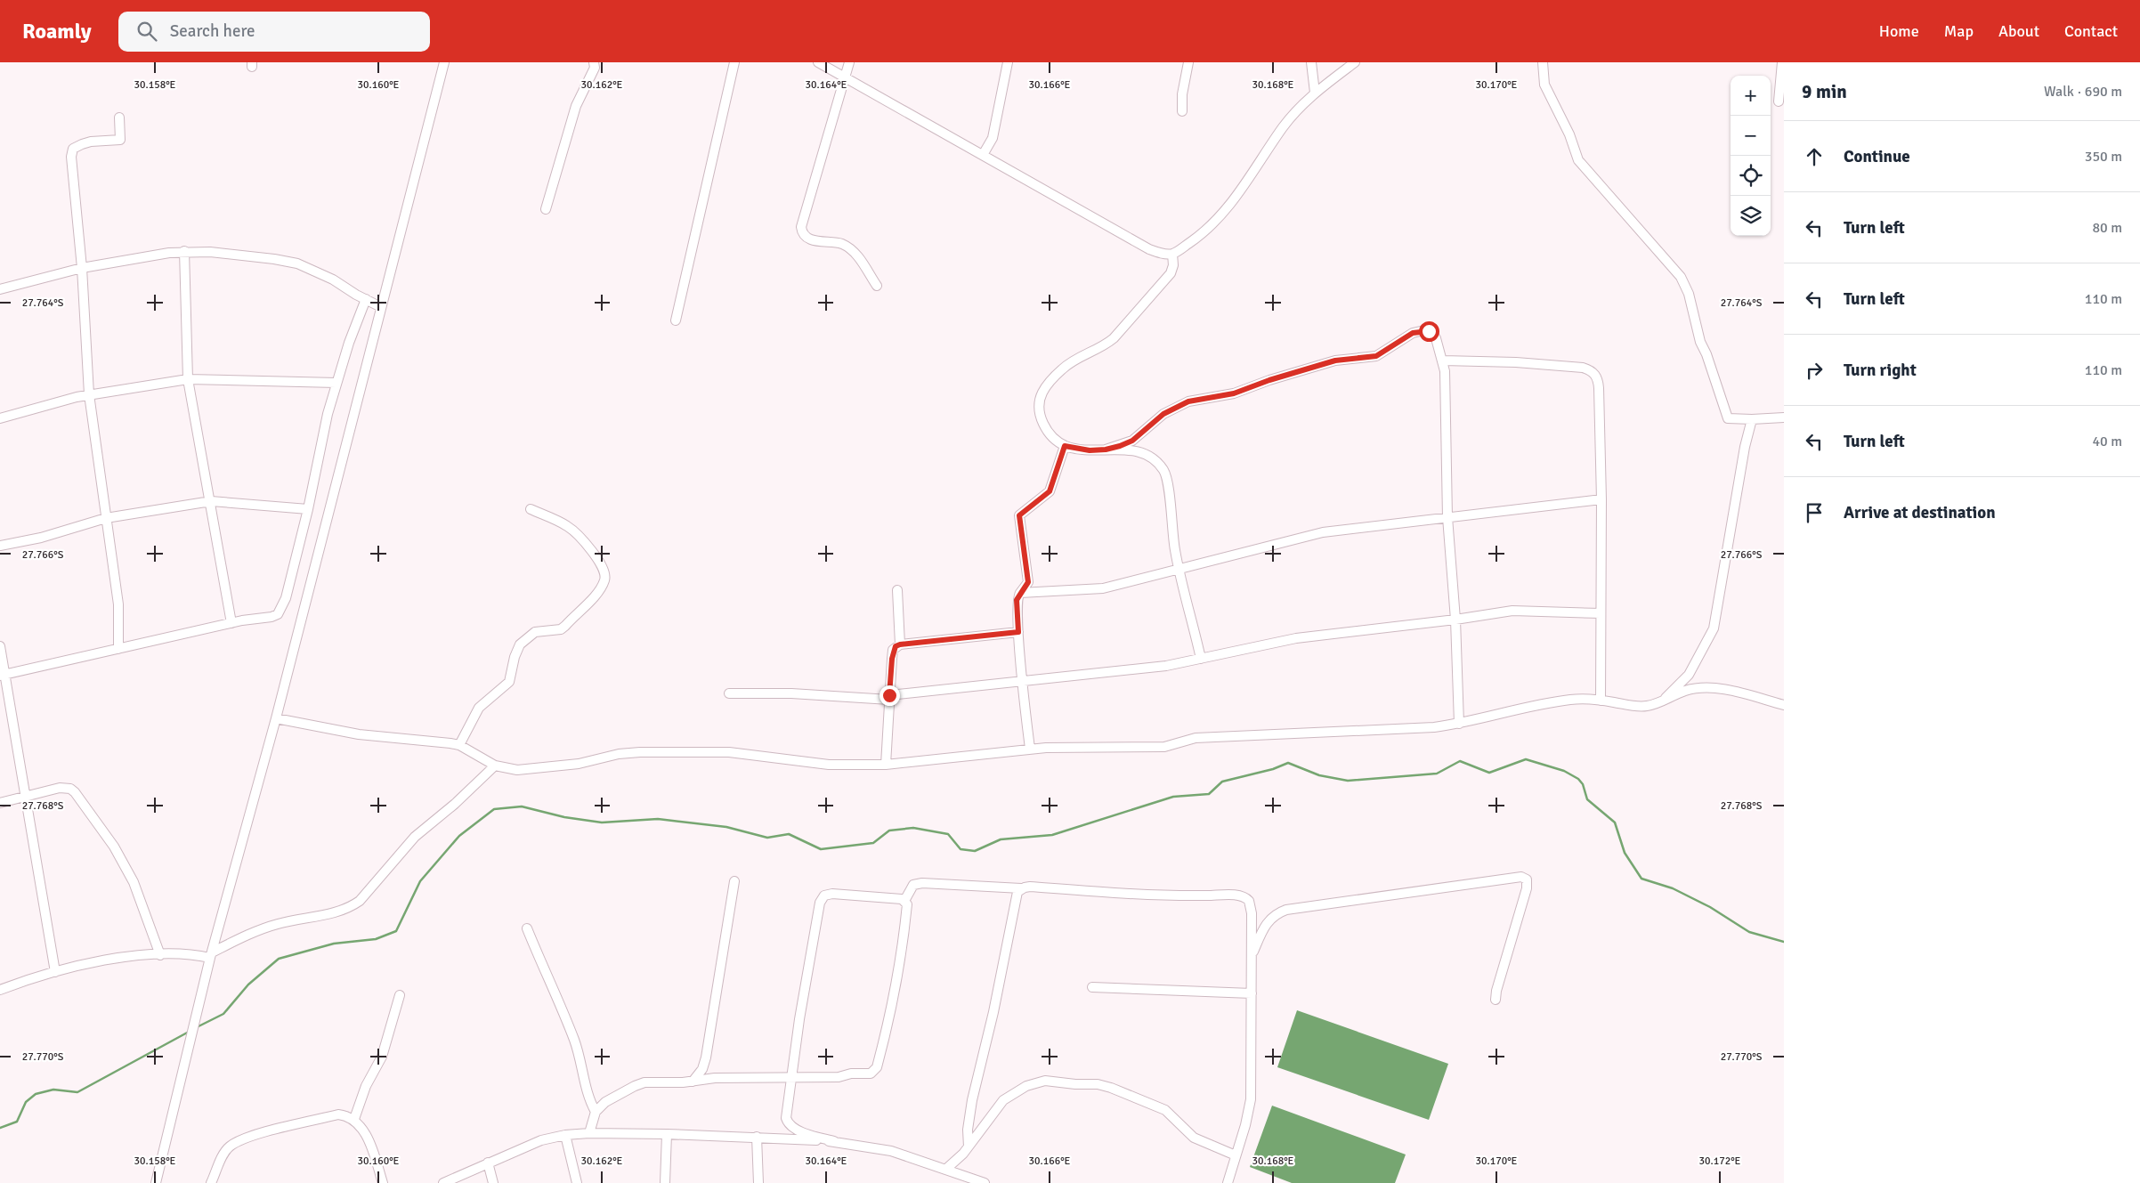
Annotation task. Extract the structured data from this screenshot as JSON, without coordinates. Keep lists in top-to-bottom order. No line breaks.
{"page":{"header":"Roamly","search":"Search here","nav":["Home","Map","About","Contact"],"heading":["9 min","Walk · 690 m"],"map_buttons":["+","−"],"list":[["Continue","350 m"],["Turn left","80 m"],["Turn left","110 m"],["Turn right","110 m"],["Turn left","40 m"],"Arrive at destination"]},"coordinates":["30.158°E","30.160°E","30.162°E","30.164°E","30.166°E","30.168°E","30.170°E","27.764°S","27.766°S","27.768°S","27.770°S","30.172°E"]}
